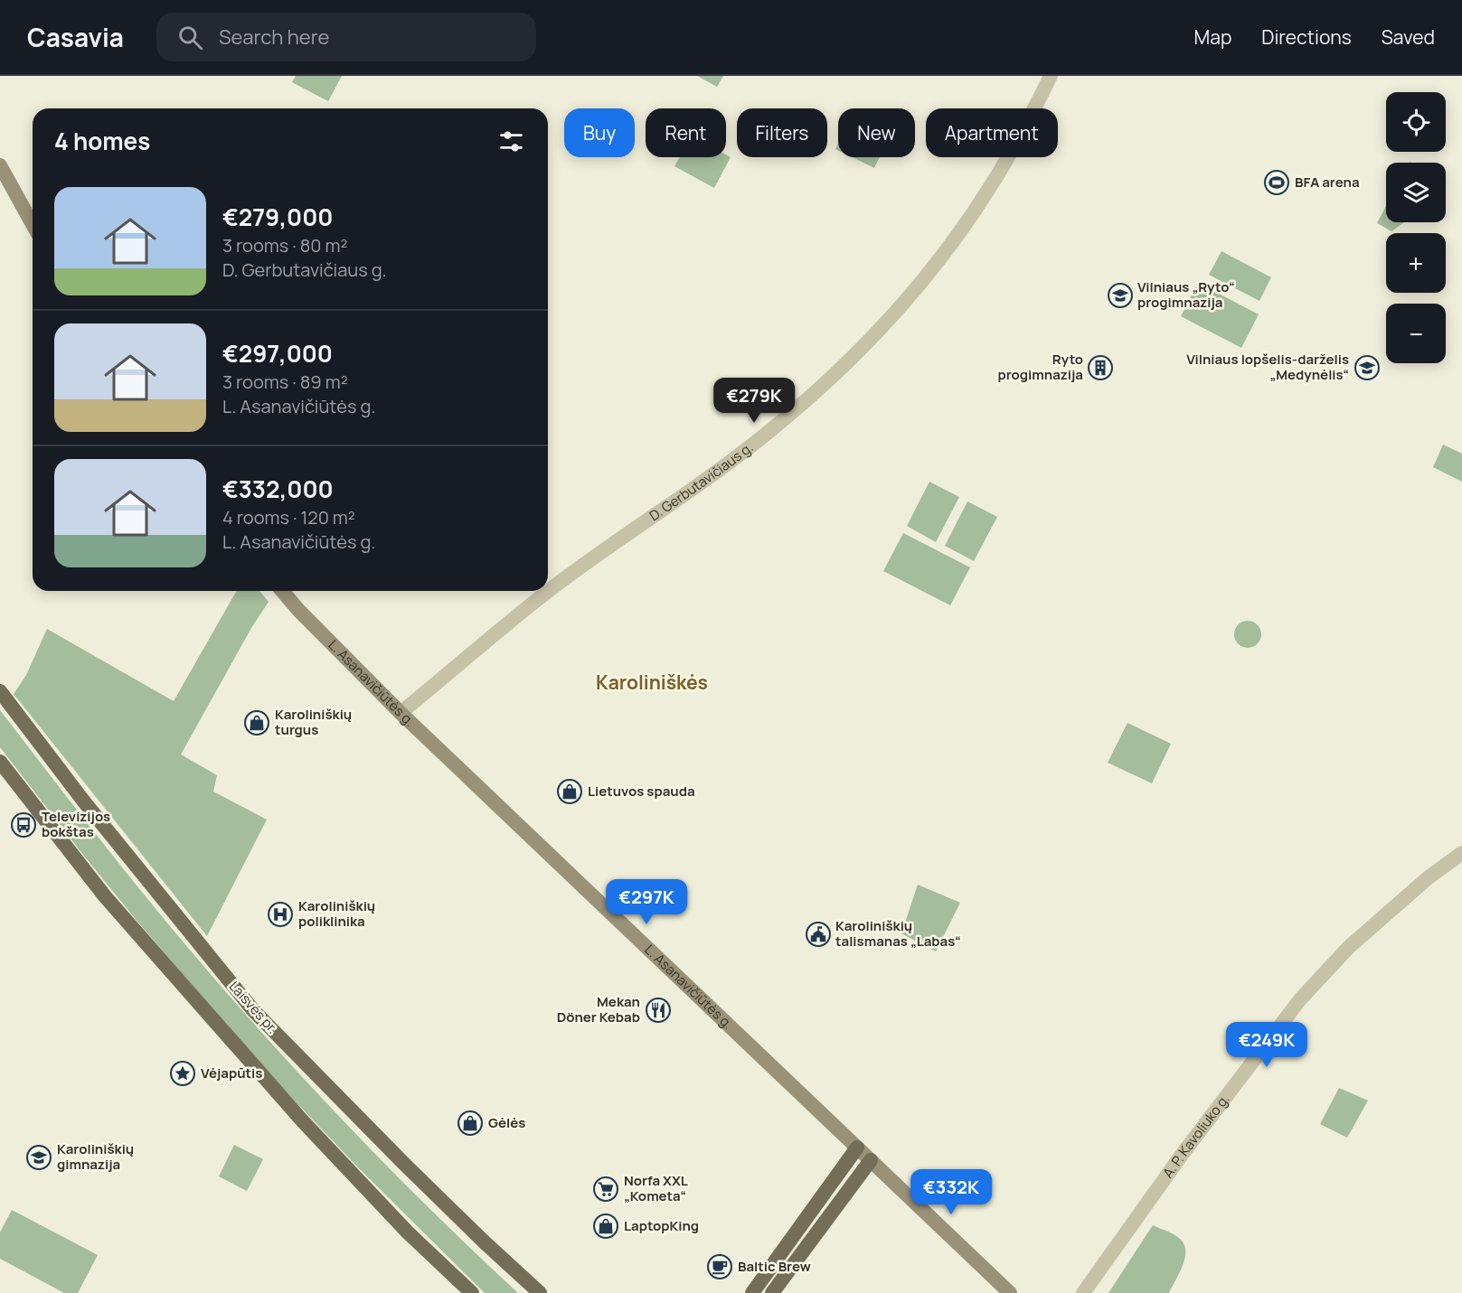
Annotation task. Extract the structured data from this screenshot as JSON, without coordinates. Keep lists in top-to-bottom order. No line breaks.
{"streets":{"main road":["L. Asanavičiūtės g.","Laisvės pr."],"street":["D. Gerbutavičiaus g.","A. P. Kavoliuko g."]},"crossings":[["D. Gerbutavičiaus g.","L. Asanavičiūtės g."]],"districts":["Karoliniškės"],"places":{"sports":["BFA arena"],"school or university":["Vilniaus „Ryto“ progimnazija","Vilniaus lopšelis-darželis „Medynėlis“","Karoliniškių gimnazija"],"building":["Ryto progimnazija"],"shop":["Karoliniškių turgus","Lietuvos spauda","Gėlės","LaptopKing"],"bus stop":["Televizijos bokštas"],"hospital":["Karoliniškių poliklinika"],"public building":["Karoliniškių talismanas „Labas“"],"restaurant":["Mekan Döner Kebab"],"place":["Vėjapūtis"],"supermarket":["Norfa XXL „Kometa“"],"cafe":["Baltic Brew"]},"page":{"header":"Casavia","search":"Search here","nav":["Map","Directions","Saved"],"map_buttons":["+","−"],"chip":["Buy","Rent","Filters","New","Apartment"],"heading":"4 homes","list":[{"name":"€279,000","note":"3 rooms · 80 m² · D. Gerbutavičiaus g."},{"name":"€297,000","note":"3 rooms · 89 m² · L. Asanavičiūtės g."},{"name":"€332,000","note":"4 rooms · 120 m² · L. Asanavičiūtės g."}],"price":["€279K","€297K","€249K","€332K"]}}
